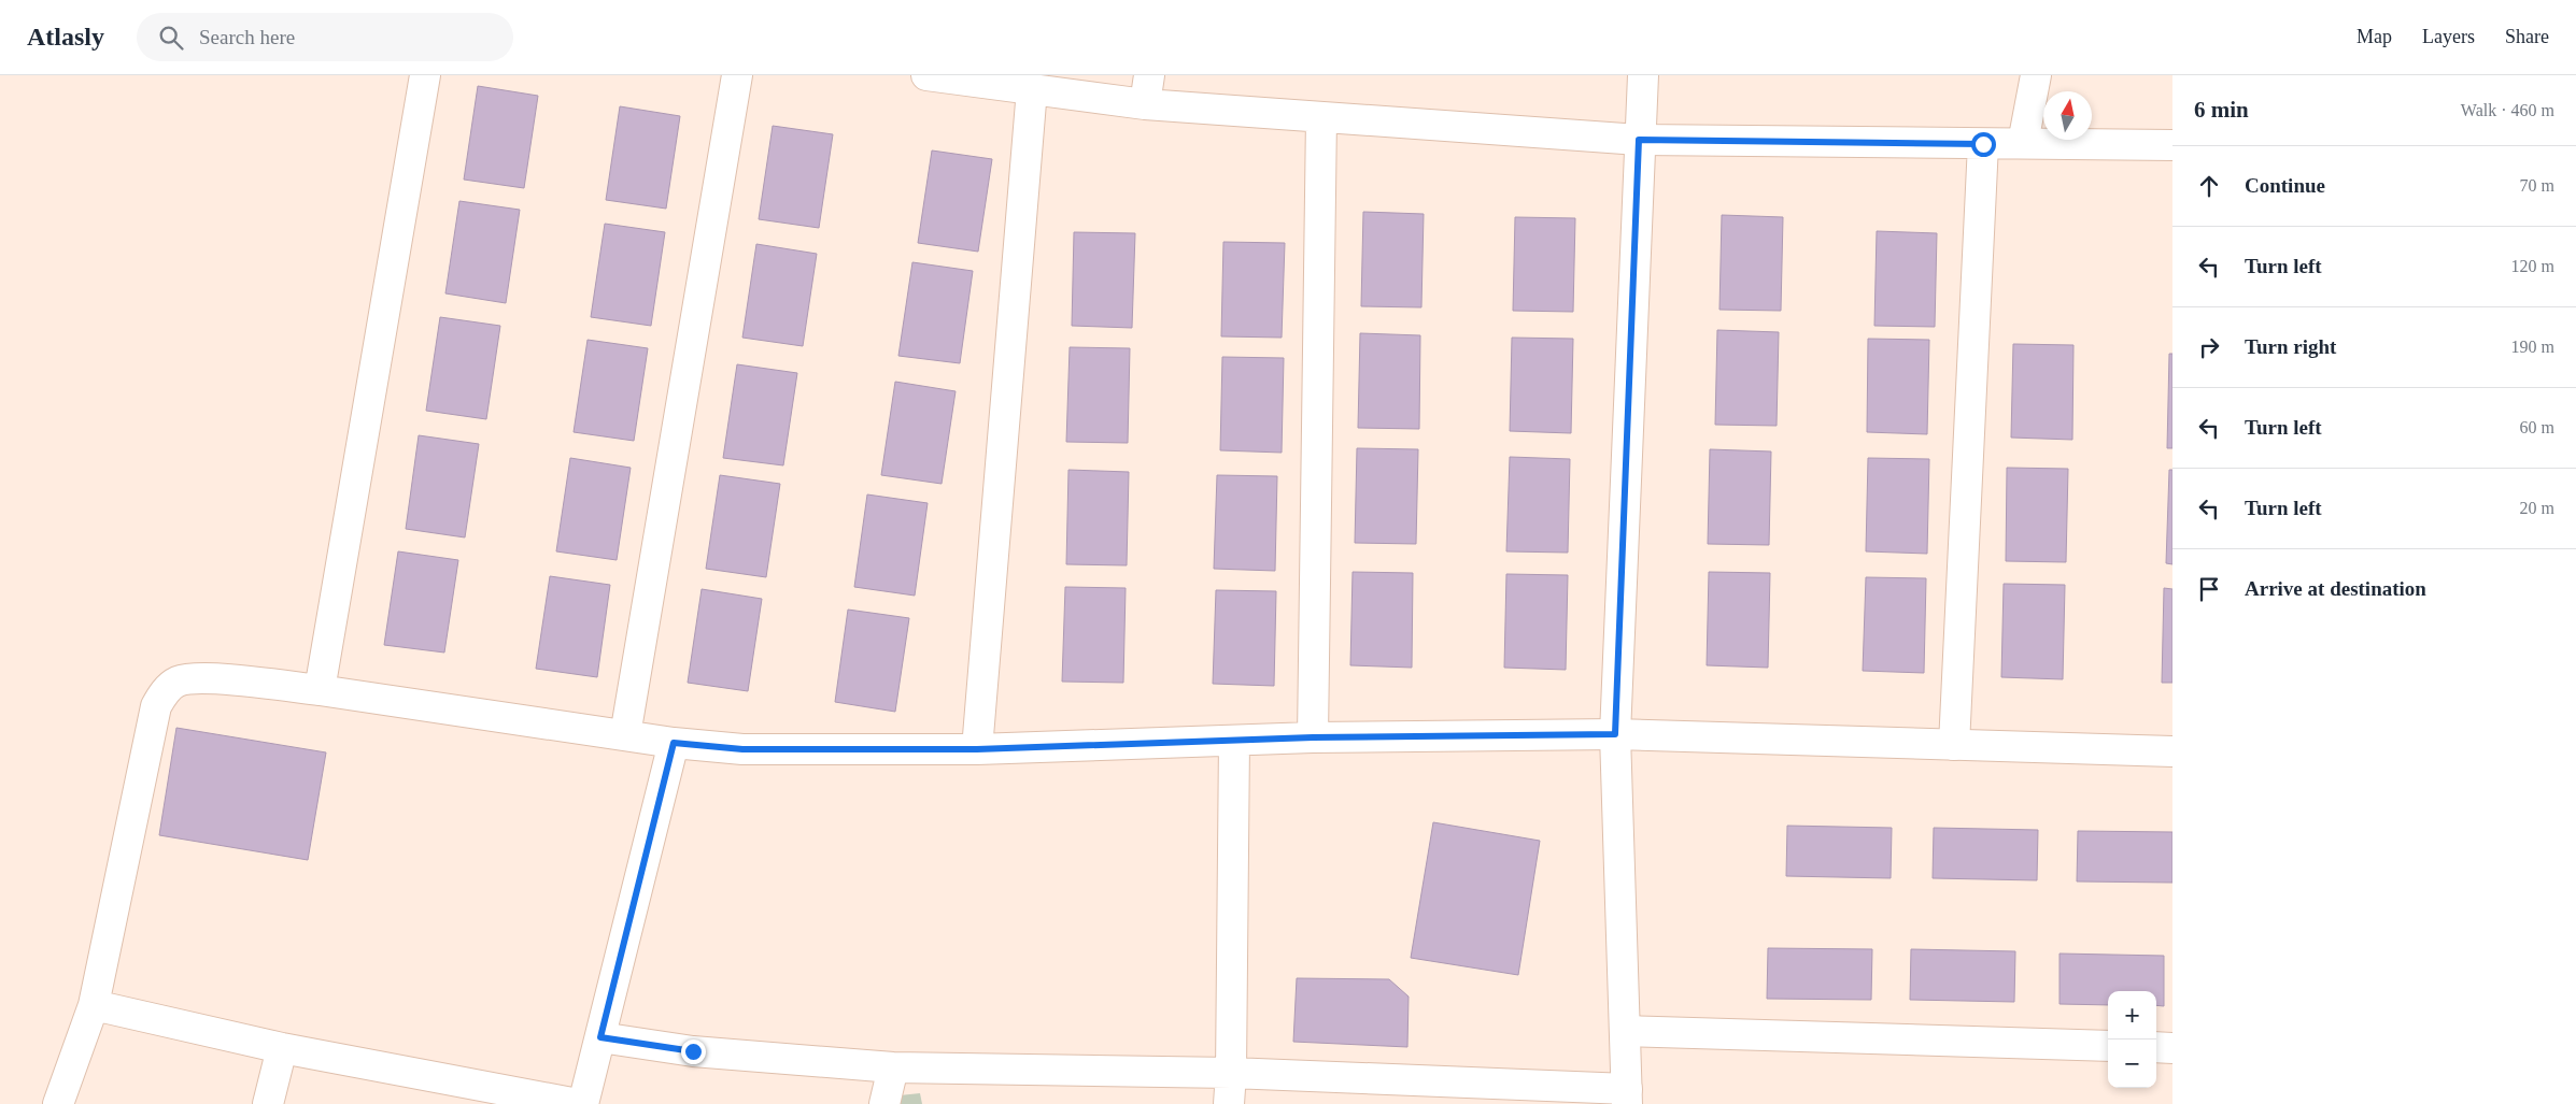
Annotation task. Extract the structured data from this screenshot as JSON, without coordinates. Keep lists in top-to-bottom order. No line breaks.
{"north":"top","page":{"header":"Atlasly","search":"Search here","nav":["Map","Layers","Share"],"heading":["6 min","Walk · 460 m"],"list":[["Continue","70 m"],["Turn left","120 m"],["Turn right","190 m"],["Turn left","60 m"],["Turn left","20 m"],"Arrive at destination"],"map_buttons":["+","−"]}}
